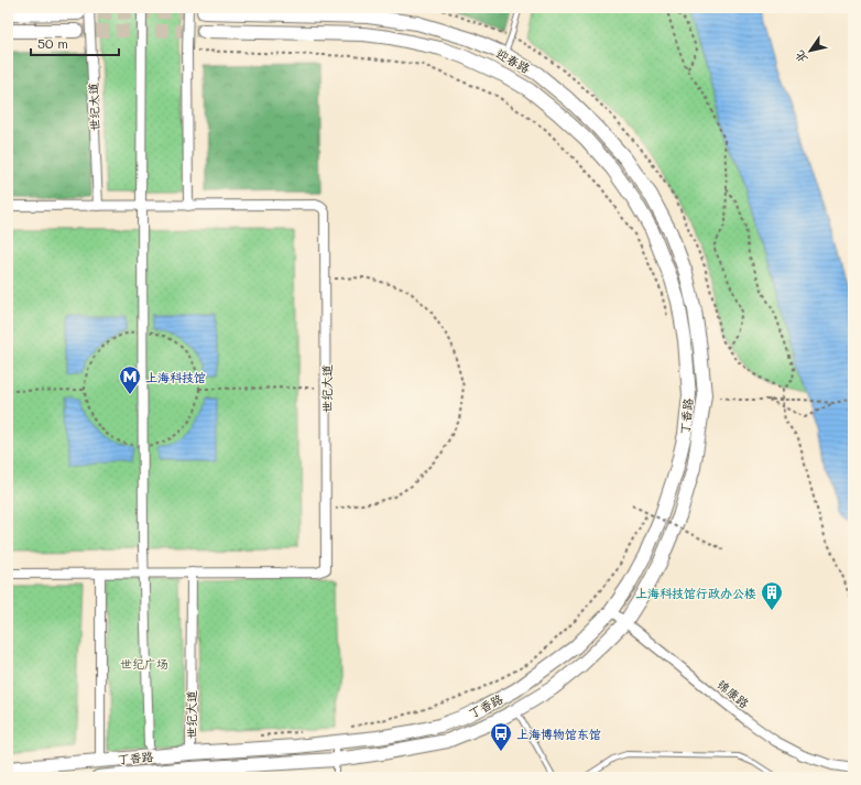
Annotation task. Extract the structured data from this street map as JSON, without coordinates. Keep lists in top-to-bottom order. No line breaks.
{"streets":{"street":["迎春路","世纪大道","丁香路","锦康路"]},"crossings":[["迎春路","丁香路"],["世纪大道","丁香路"],["丁香路","锦康路"]],"parks":["世纪广场"],"places":{"metro station":["上海科技馆"],"building":["上海科技馆行政办公楼"],"bus stop":["上海博物馆东馆"]},"scale_bar":"50 m","north":"bottom left"}
